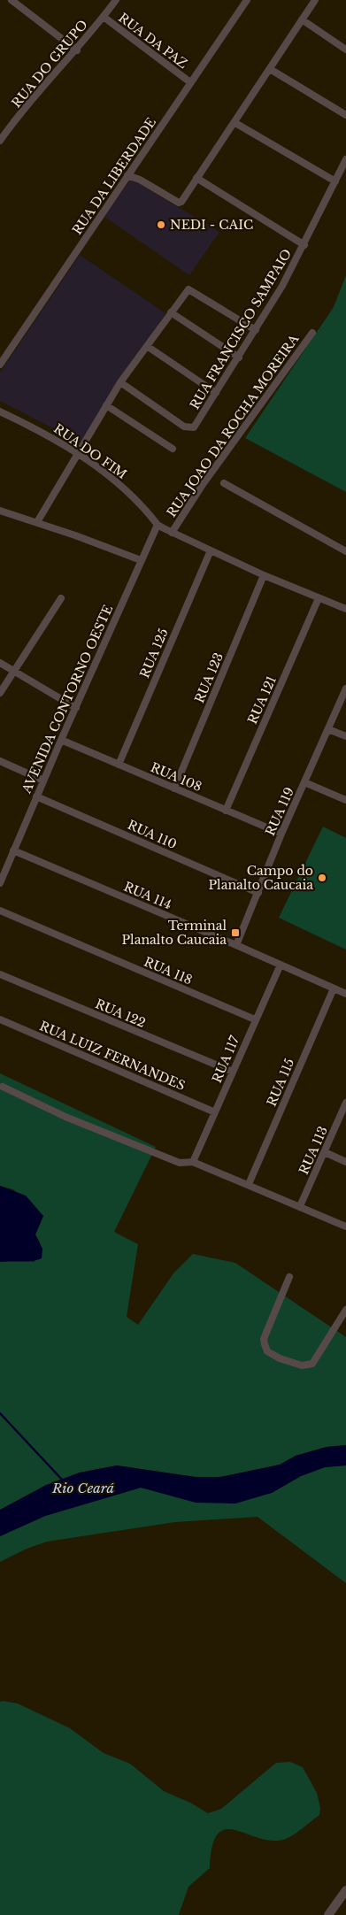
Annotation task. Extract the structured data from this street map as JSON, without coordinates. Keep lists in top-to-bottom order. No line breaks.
{"streets":{"street":["RUA DA PAZ","RUA DO GRUPO","RUA DA LIBERDADE","RUA FRANCISCO SAMPAIO","RUA JOAO DA ROCHA MOREIRA","RUA DO FIM","RUA 125","RUA 123","AVENIDA CONTORNO OESTE","RUA 121","RUA 108","RUA 119","RUA 110","RUA 114","RUA 118","RUA 122","RUA LUIZ FERNANDES","RUA 117","RUA 115","RUA 113"]},"crossings":[["RUA DA PAZ","RUA DO GRUPO"],["RUA DA PAZ","RUA DA LIBERDADE"],["RUA JOAO DA ROCHA MOREIRA","RUA DO FIM"],["RUA DO FIM","RUA 125"],["RUA DO FIM","RUA 123"],["RUA DO FIM","AVENIDA CONTORNO OESTE"],["RUA DO FIM","RUA 121"],["RUA 125","RUA 108"],["RUA 123","RUA 108"],["AVENIDA CONTORNO OESTE","RUA 108"],["AVENIDA CONTORNO OESTE","RUA 110"],["AVENIDA CONTORNO OESTE","RUA 114"],["RUA 121","RUA 108"],["RUA 108","RUA 119"],["RUA 119","RUA 110"],["RUA 119","RUA 114"],["RUA 114","RUA 117"],["RUA 114","RUA 115"],["RUA 118","RUA 117"],["RUA 122","RUA 117"],["RUA LUIZ FERNANDES","RUA 117"]],"water":["Rio Ceará"],"places":{"other":["NEDI - CAIC","Campo do Planalto Caucaia"],"transit":["Terminal Planalto Caucaia"]}}
